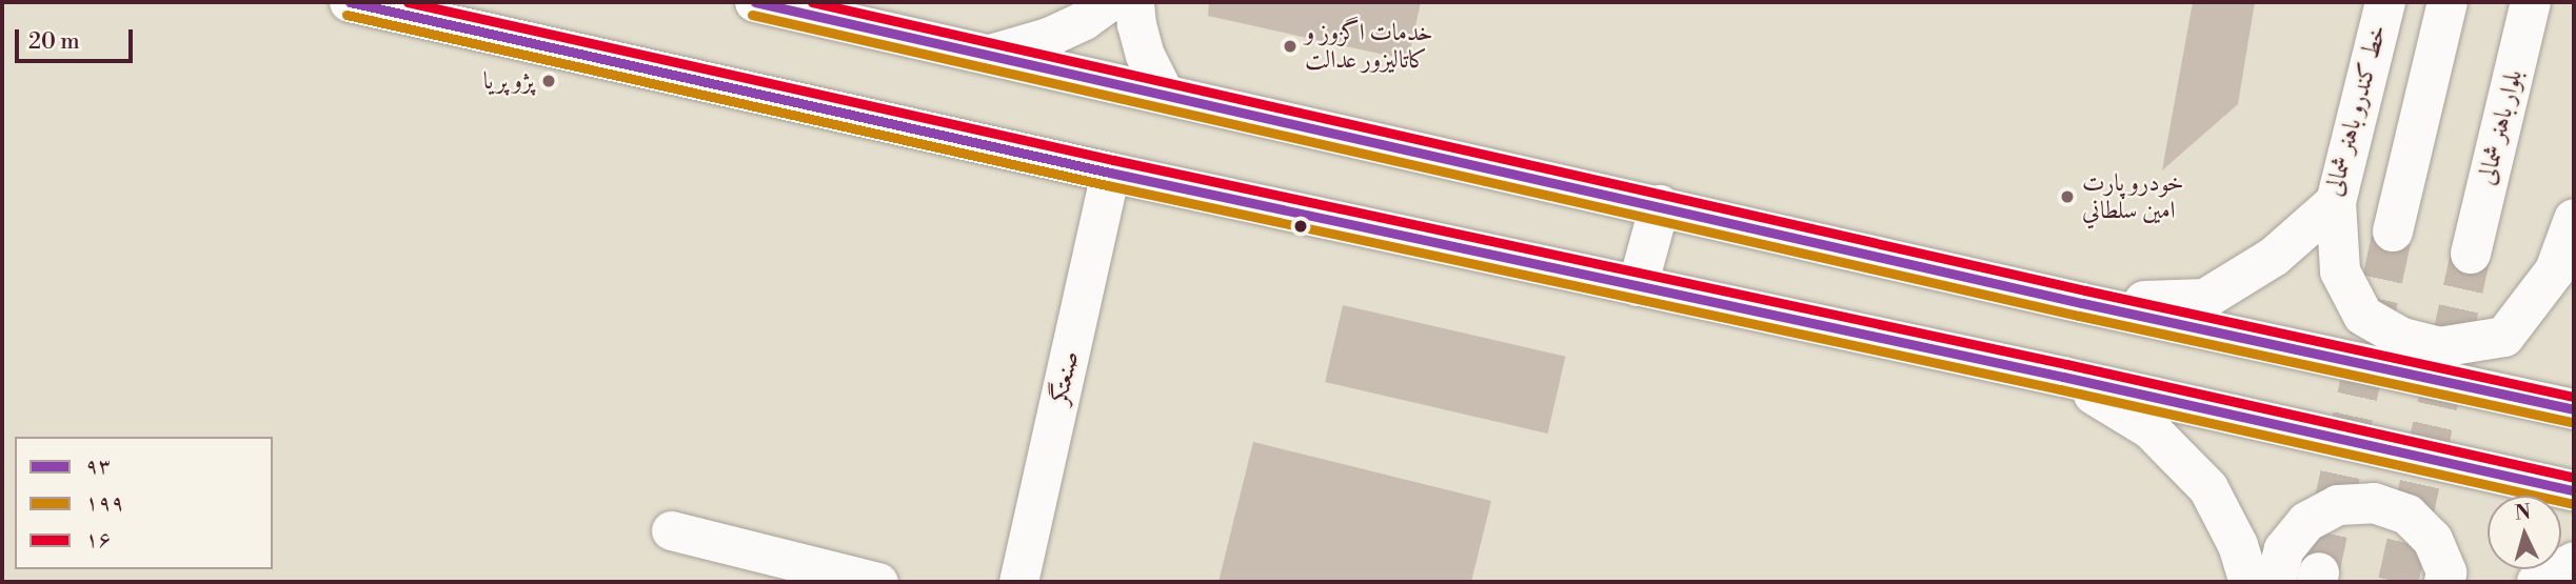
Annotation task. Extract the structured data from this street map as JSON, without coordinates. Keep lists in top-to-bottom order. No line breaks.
{"streets":{"main road":["خط کندرو باهنر شمالی","بلوار باهنر شمالی"],"street":["صنعتگر"]},"places":["خدمات اگزوز و کاتالیزور عدالت","پژو پریا","خودرو پارت امين سلطاني"],"lines":["transit line ۹۳","transit line ۱۶","transit line ۱۹۹"],"legend":["۹۳","۱۹۹","۱۶"],"scale_bar":"20 m","north":"top"}
